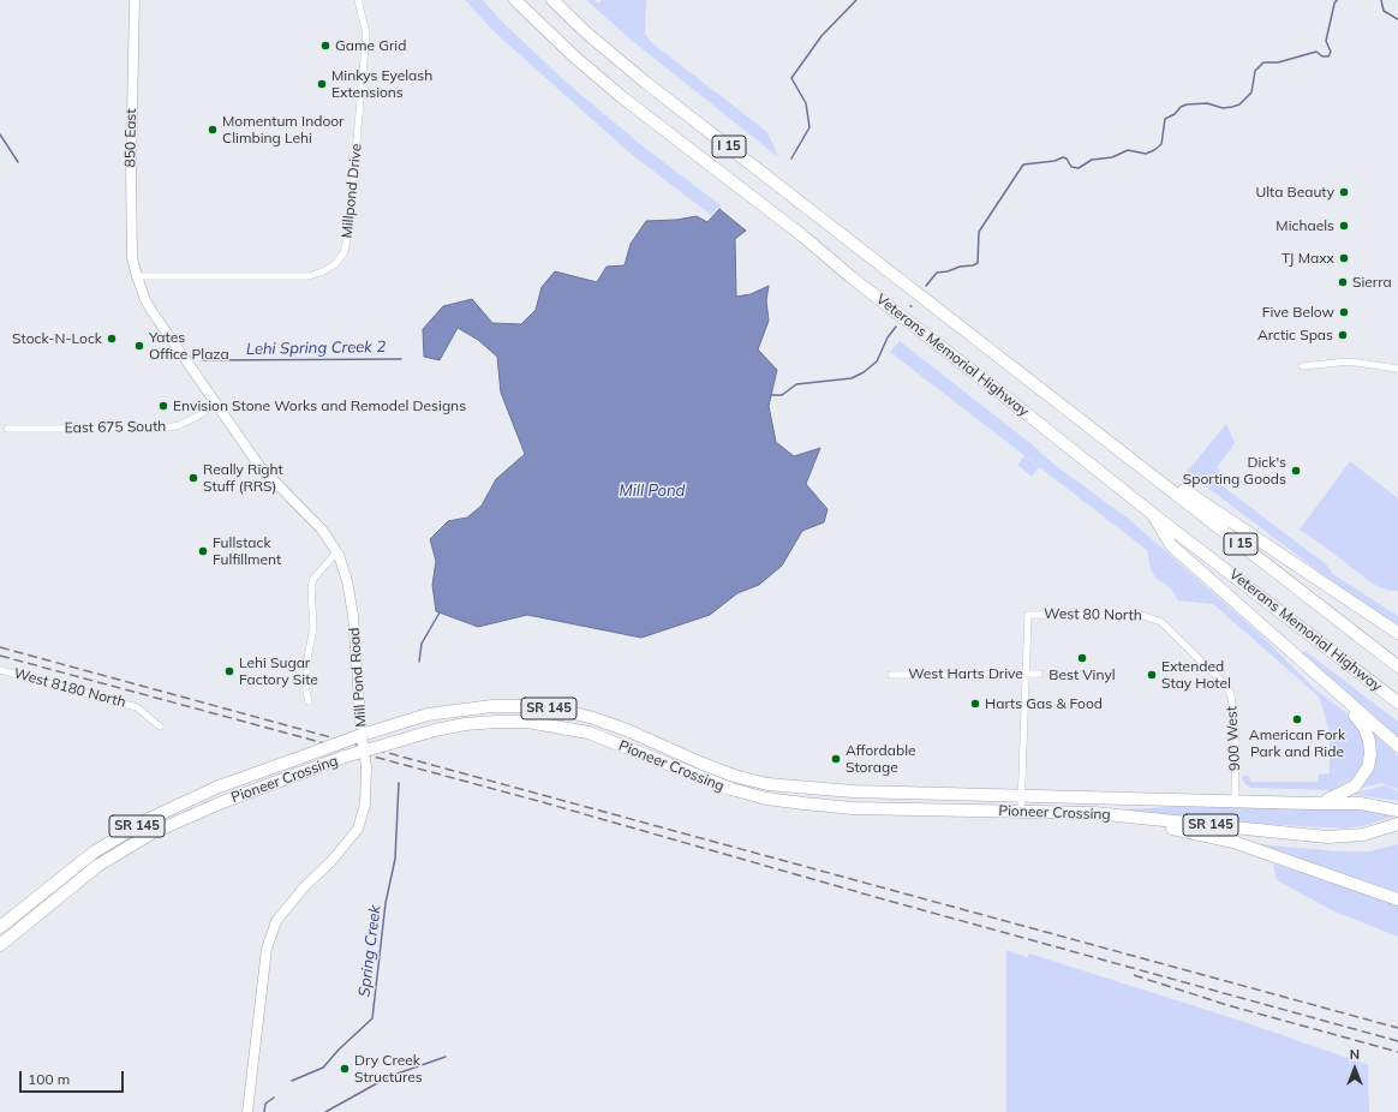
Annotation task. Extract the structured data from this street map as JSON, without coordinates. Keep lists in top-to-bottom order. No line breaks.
{"streets":{"highway":["I 15","Veterans Memorial Highway","SR 145","Pioneer Crossing"],"main road":["850 East","Mill Pond Road"],"street":["Millpond Drive","East 675 South","West 80 North","West Harts Drive","West 8180 North","900 West"]},"crossings":[["850 East","Millpond Drive"],["850 East","Mill Pond Road"],["Millpond Drive","Mill Pond Road"],["East 675 South","Mill Pond Road"],["West 80 North","West Harts Drive"],["West 80 North","900 West"],["Mill Pond Road","Pioneer Crossing"],["900 West","Pioneer Crossing"]],"water":["Lehi Spring Creek 2","Mill Pond","Spring Creek"],"places":["Game Grid","Minkys Eyelash Extensions","Momentum Indoor Climbing Lehi","Ulta Beauty","Michaels","TJ Maxx","Sierra","Five Below","Arctic Spas","Stock-N-Lock","Yates Office Plaza","Envision Stone Works and Remodel Designs","Dick's Sporting Goods","Really Right Stuff (RRS)","Fullstack Fulfillment","Best Vinyl","Lehi Sugar Factory Site","Extended Stay Hotel","Harts Gas & Food","American Fork Park and Ride","Affordable Storage","Dry Creek Structures"],"scale_bar":"100 m","north":"top"}
